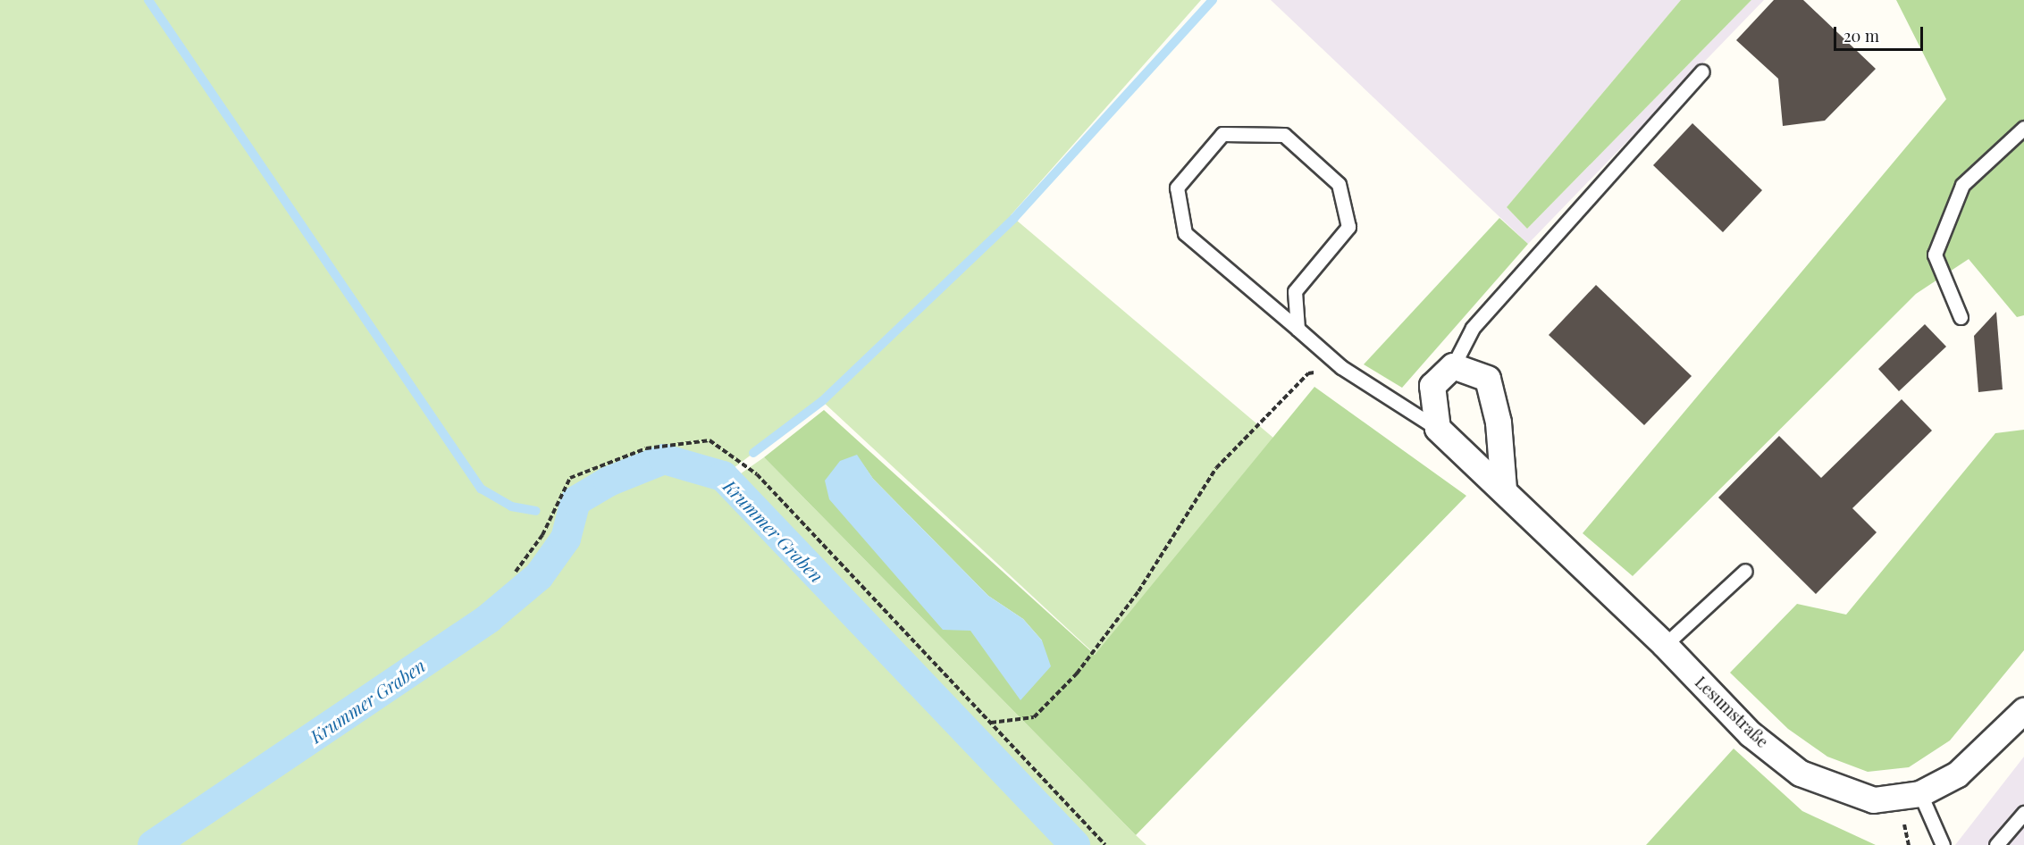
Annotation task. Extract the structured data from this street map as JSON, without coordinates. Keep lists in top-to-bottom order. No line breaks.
{"streets":{"street":["Lesumstraße"]},"water":["Krummer Graben"],"scale_bar":"20 m"}
